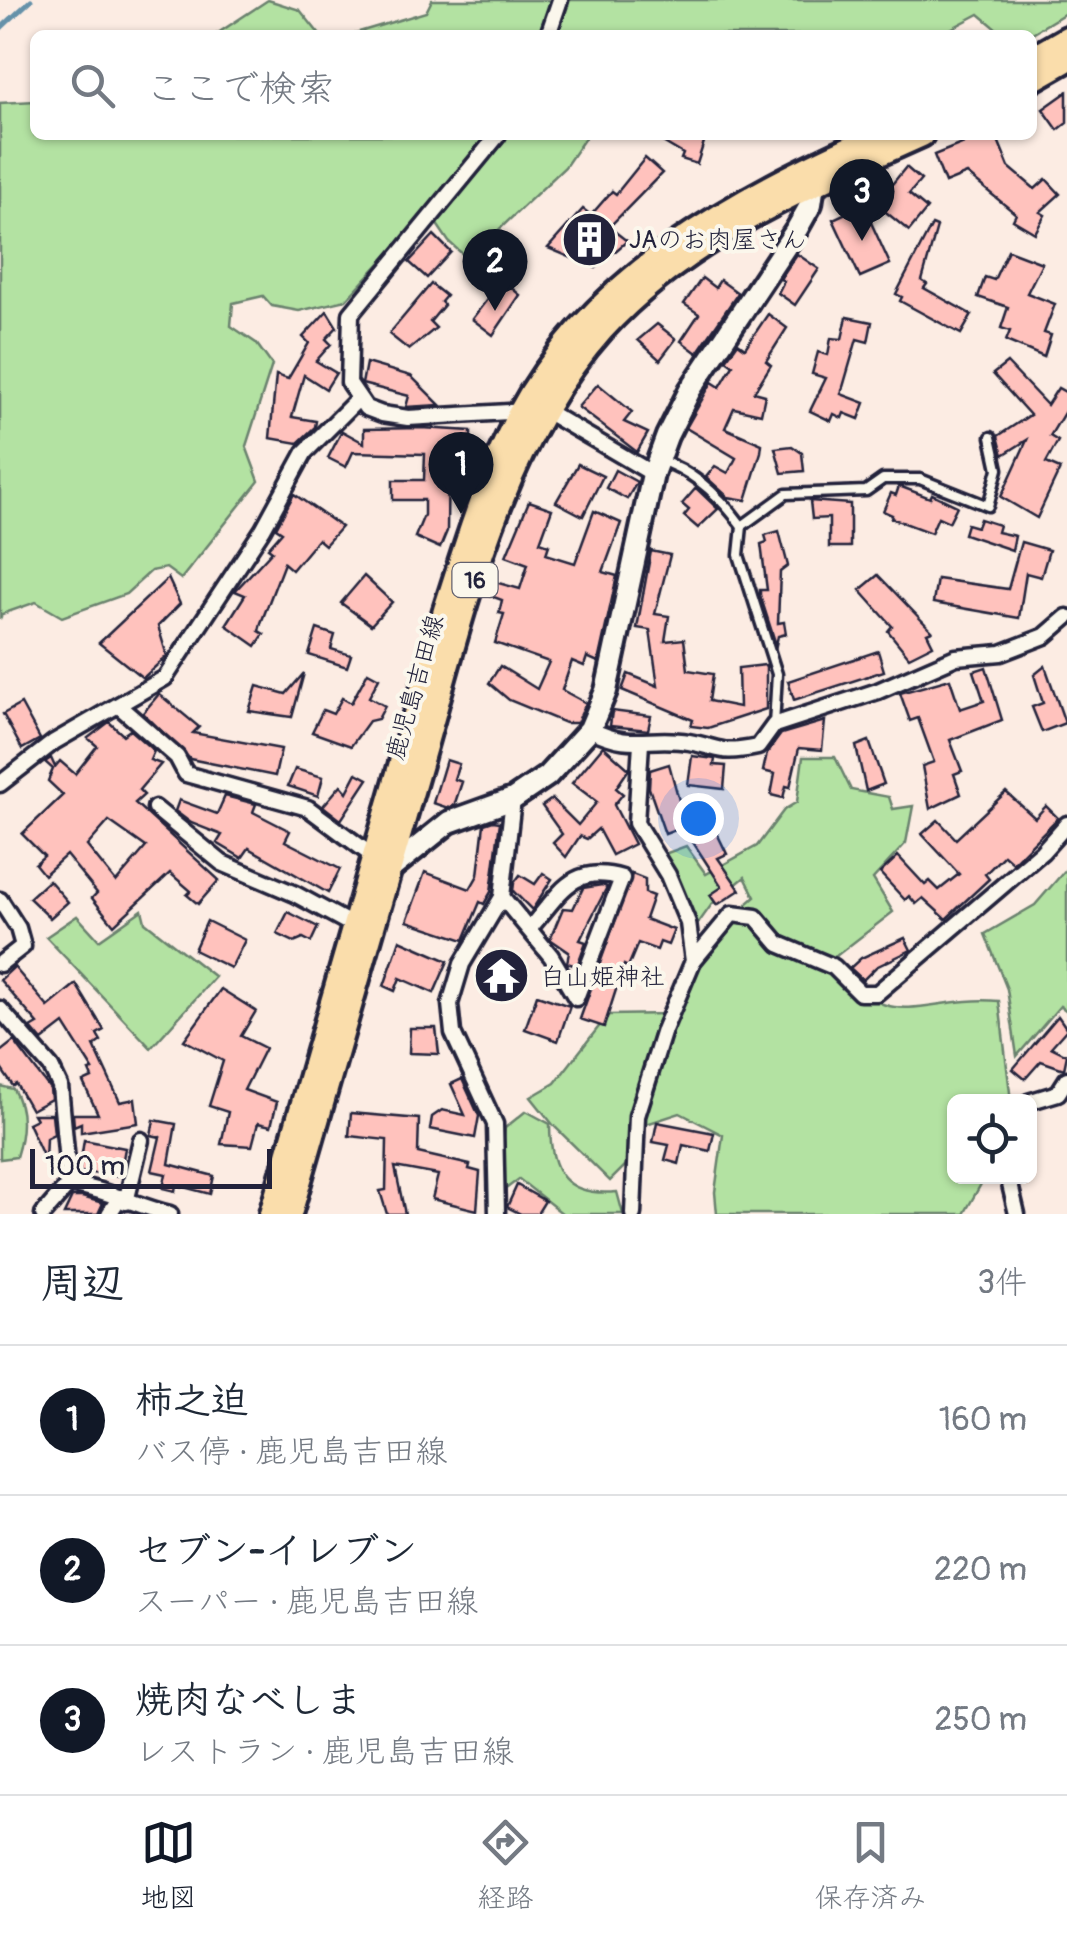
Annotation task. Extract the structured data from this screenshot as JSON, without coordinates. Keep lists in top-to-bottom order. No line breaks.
{"streets":{"main road":["16","鹿児島吉田線"]},"places":{"building":["JAのお肉屋さん"],"temple":["白山姫神社"]},"scale_bar":"100 m","page":{"search":"ここで検索","pins":["3","2","1"],"scale":"100 m","heading":["周辺","3件"],"list":[{"mark":"1","name":"柿之迫","note":"バス停 · 鹿児島吉田線","value":"160 m"},{"mark":"2","name":"セブン-イレブン","note":"スーパー · 鹿児島吉田線","value":"220 m"},{"mark":"3","name":"焼肉なべしま","note":"レストラン · 鹿児島吉田線","value":"250 m"}],"nav":["地図","経路","保存済み"]}}
